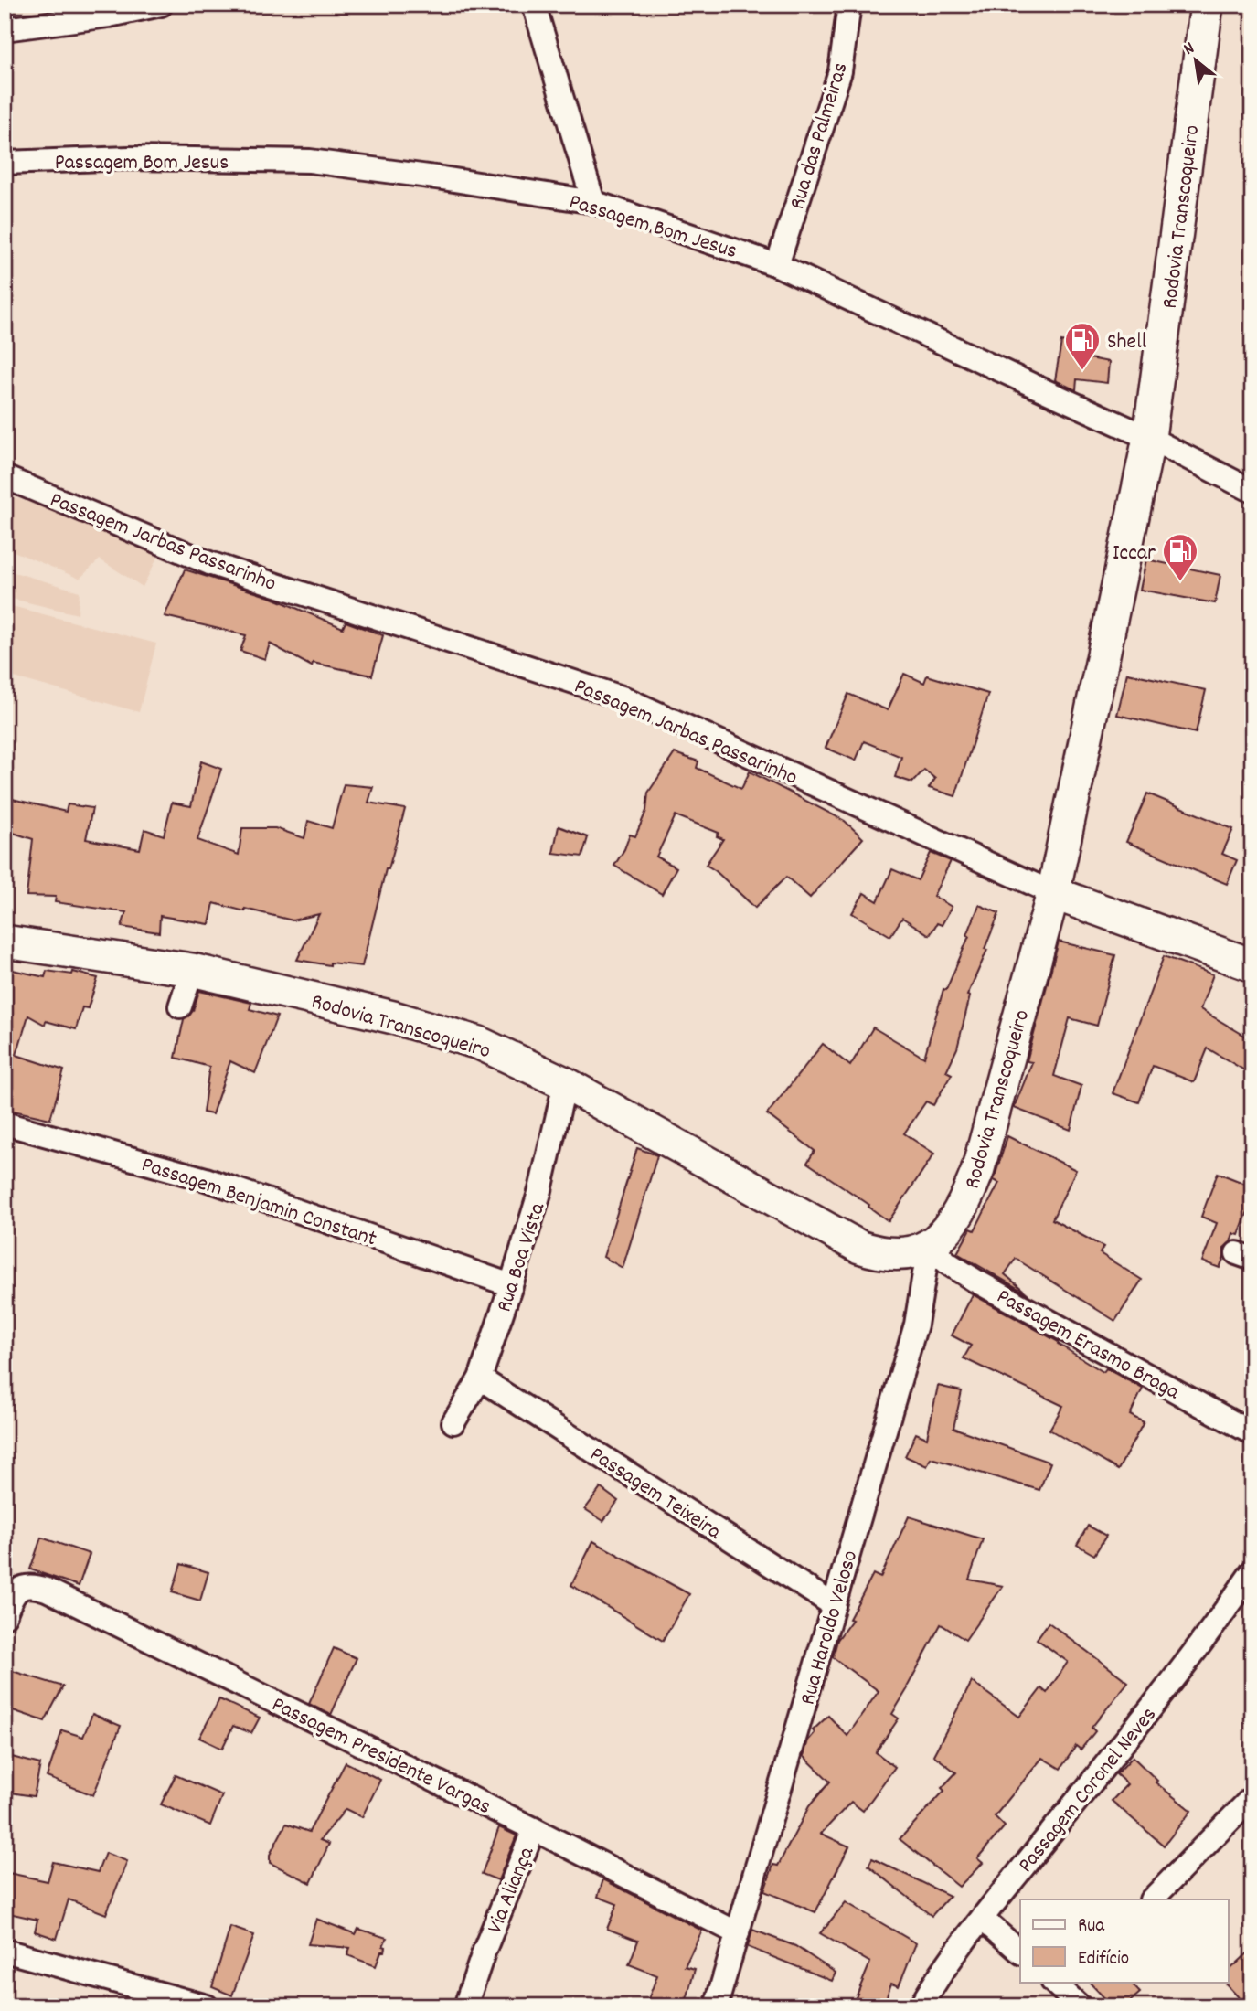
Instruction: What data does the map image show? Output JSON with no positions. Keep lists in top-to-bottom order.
{
  "streets": {
    "main road": ["Rodovia Transcoqueiro", "Passagem Jarbas Passarinho"],
    "street": [
      "Rua das Palmeiras",
      "Passagem Bom Jesus",
      "Passagem Benjamin Constant",
      "Rua Boa Vista",
      "Passagem Erasmo Braga",
      "Passagem Teixeira",
      "Rua Haroldo Veloso",
      "Passagem Presidente Vargas",
      "Passagem Coronel Neves",
      "Via Aliança"
    ]
  },
  "crossings": [
    ["Rua das Palmeiras", "Passagem Bom Jesus"],
    ["Passagem Bom Jesus", "Rodovia Transcoqueiro"],
    ["Rodovia Transcoqueiro", "Passagem Jarbas Passarinho"],
    ["Rodovia Transcoqueiro", "Rua Boa Vista"],
    ["Rodovia Transcoqueiro", "Passagem Erasmo Braga"],
    ["Rodovia Transcoqueiro", "Rua Haroldo Veloso"],
    ["Passagem Benjamin Constant", "Rua Boa Vista"],
    ["Rua Boa Vista", "Passagem Teixeira"],
    ["Passagem Erasmo Braga", "Rua Haroldo Veloso"],
    ["Passagem Teixeira", "Rua Haroldo Veloso"],
    ["Rua Haroldo Veloso", "Passagem Presidente Vargas"],
    ["Passagem Presidente Vargas", "Via Aliança"]
  ],
  "places": {
    "fuel station": ["Shell", "Iccar"]
  },
  "legend": ["Rua", "Edifício"],
  "north": "top left"
}
